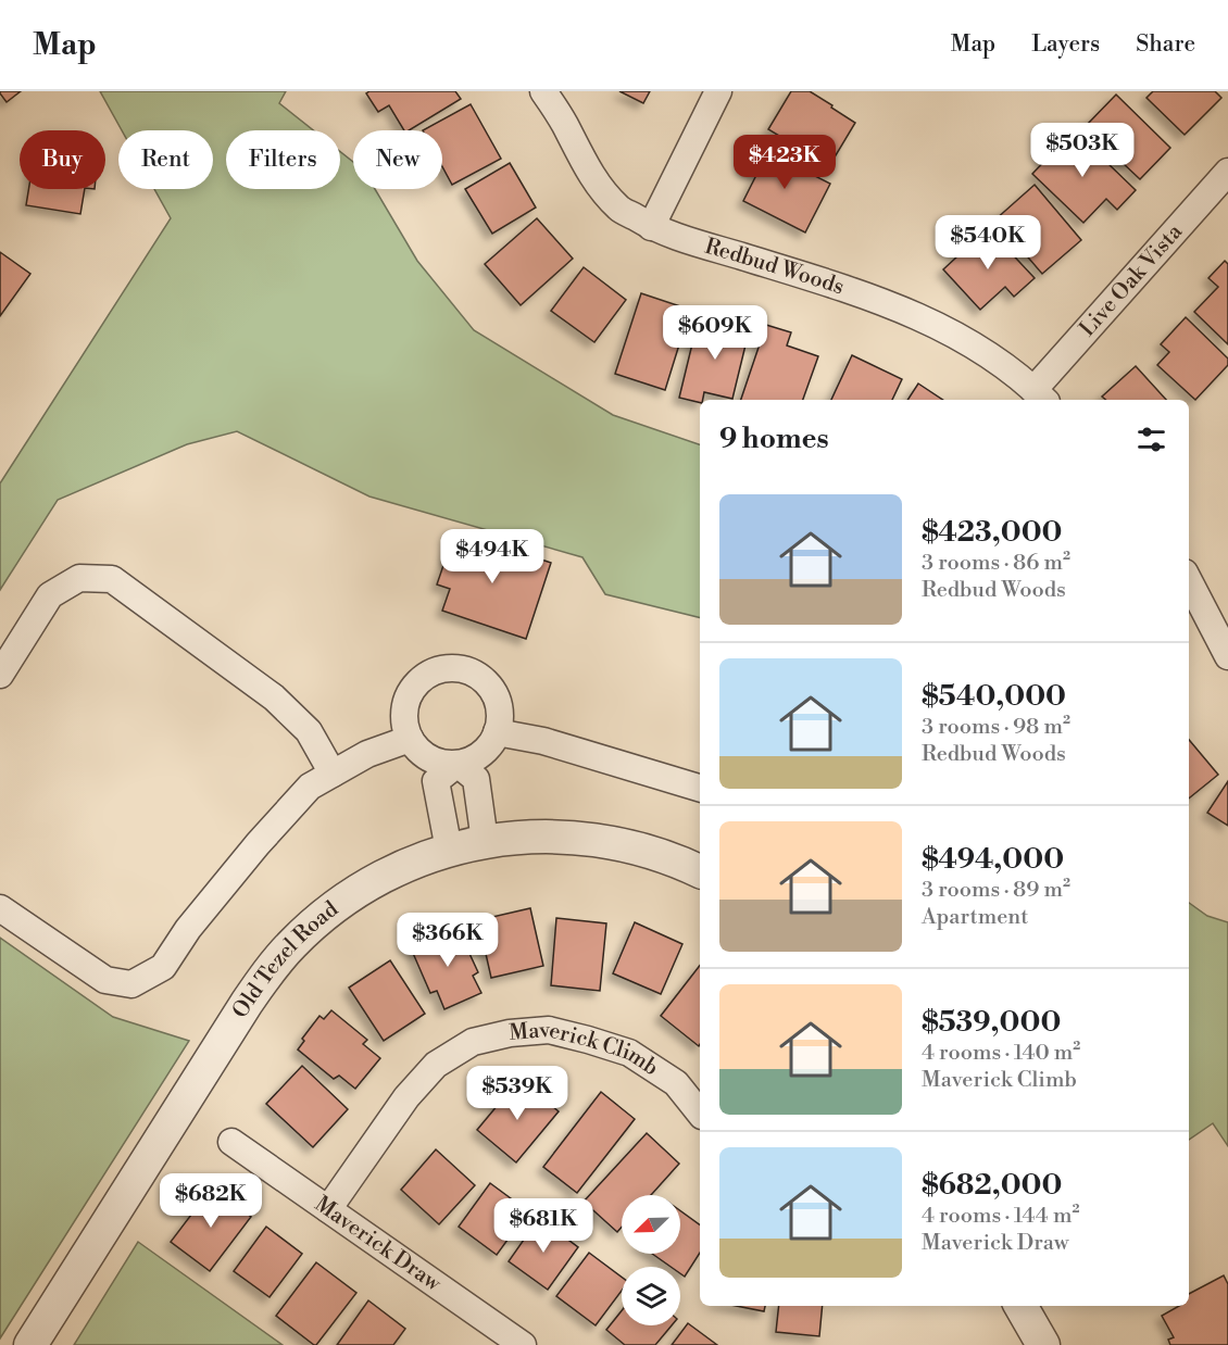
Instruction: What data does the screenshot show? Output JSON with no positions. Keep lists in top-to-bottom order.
{
  "streets": {
    "street": [
      "Redbud Woods",
      "Live Oak Vista",
      "Old Tezel Road",
      "Maverick Climb",
      "Maverick Draw"
    ]
  },
  "crossings": [
    ["Redbud Woods", "Live Oak Vista"],
    ["Maverick Climb", "Maverick Draw"]
  ],
  "north": "bottom left",
  "page": {
    "header": "Map",
    "nav": ["Map", "Layers", "Share"],
    "price": [
      "$503K",
      "$423K",
      "$540K",
      "$609K",
      "$494K",
      "$366K",
      "$539K",
      "$682K",
      "$681K"
    ],
    "chip": [
      "Buy",
      "Rent",
      "Filters",
      "New"
    ],
    "heading": "9 homes",
    "list": [
      {
        "name": "$423,000",
        "note": "3 rooms · 86 m² · Redbud Woods"
      },
      {
        "name": "$540,000",
        "note": "3 rooms · 98 m² · Redbud Woods"
      },
      {
        "name": "$494,000",
        "note": "3 rooms · 89 m² · Apartment"
      },
      {
        "name": "$539,000",
        "note": "4 rooms · 140 m² · Maverick Climb"
      },
      {
        "name": "$682,000",
        "note": "4 rooms · 144 m² · Maverick Draw"
      }
    ]
  }
}
